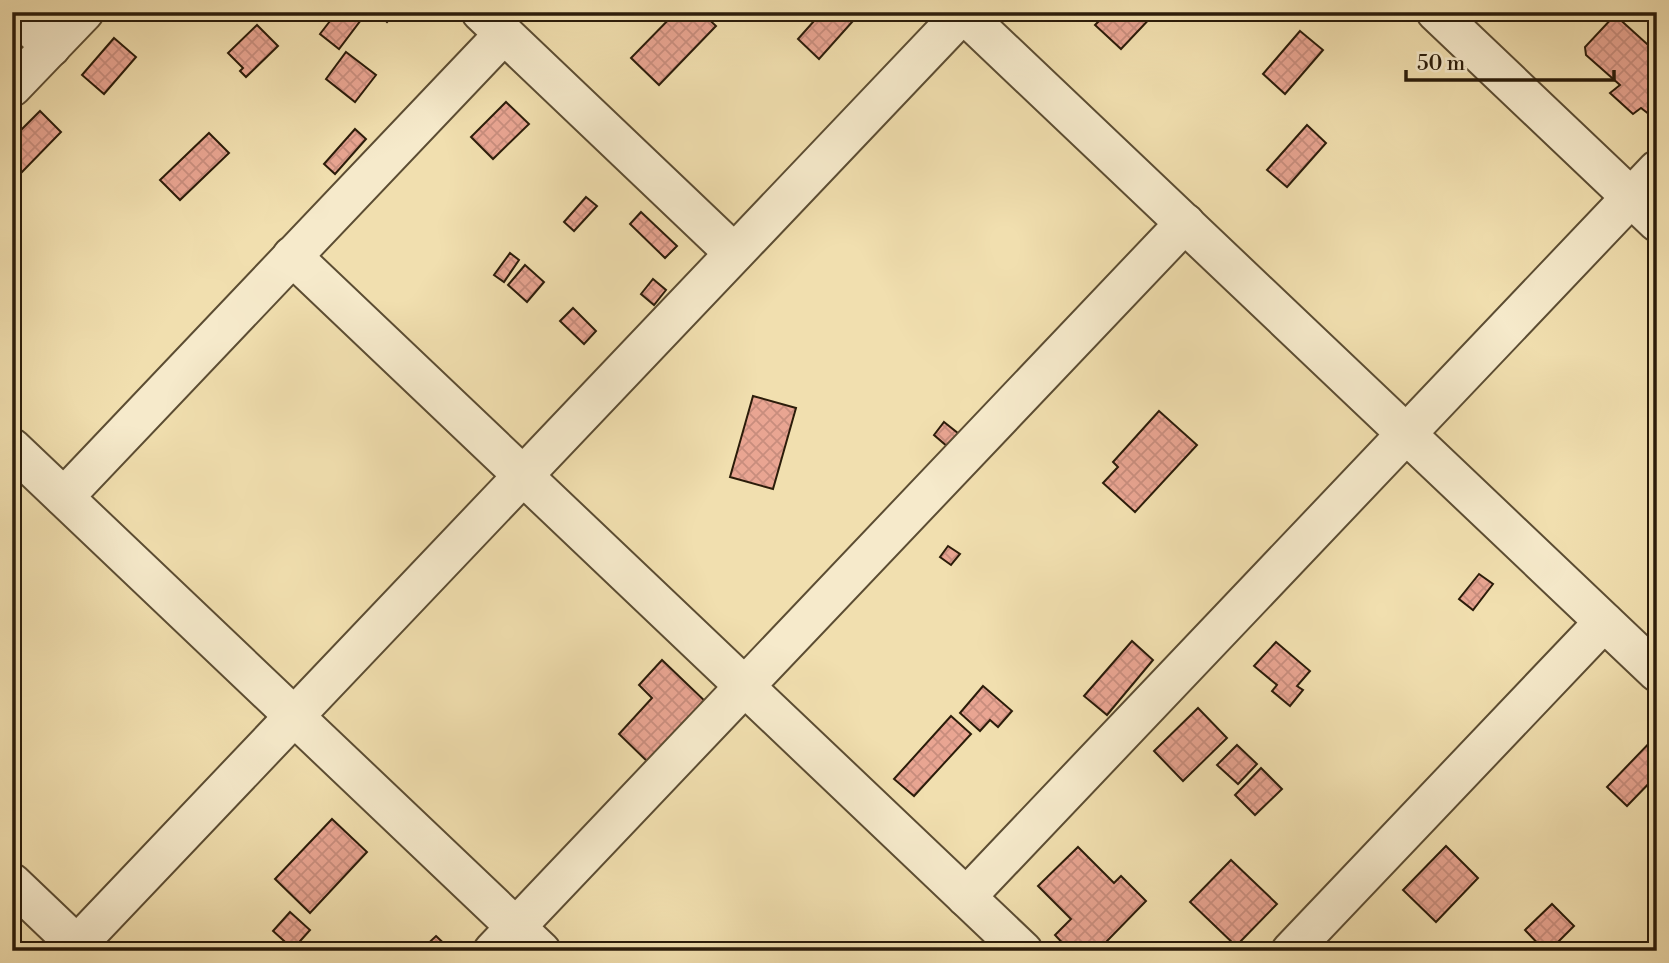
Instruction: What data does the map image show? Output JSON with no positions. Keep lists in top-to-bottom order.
{
  "scale_bar": "50 m"
}
